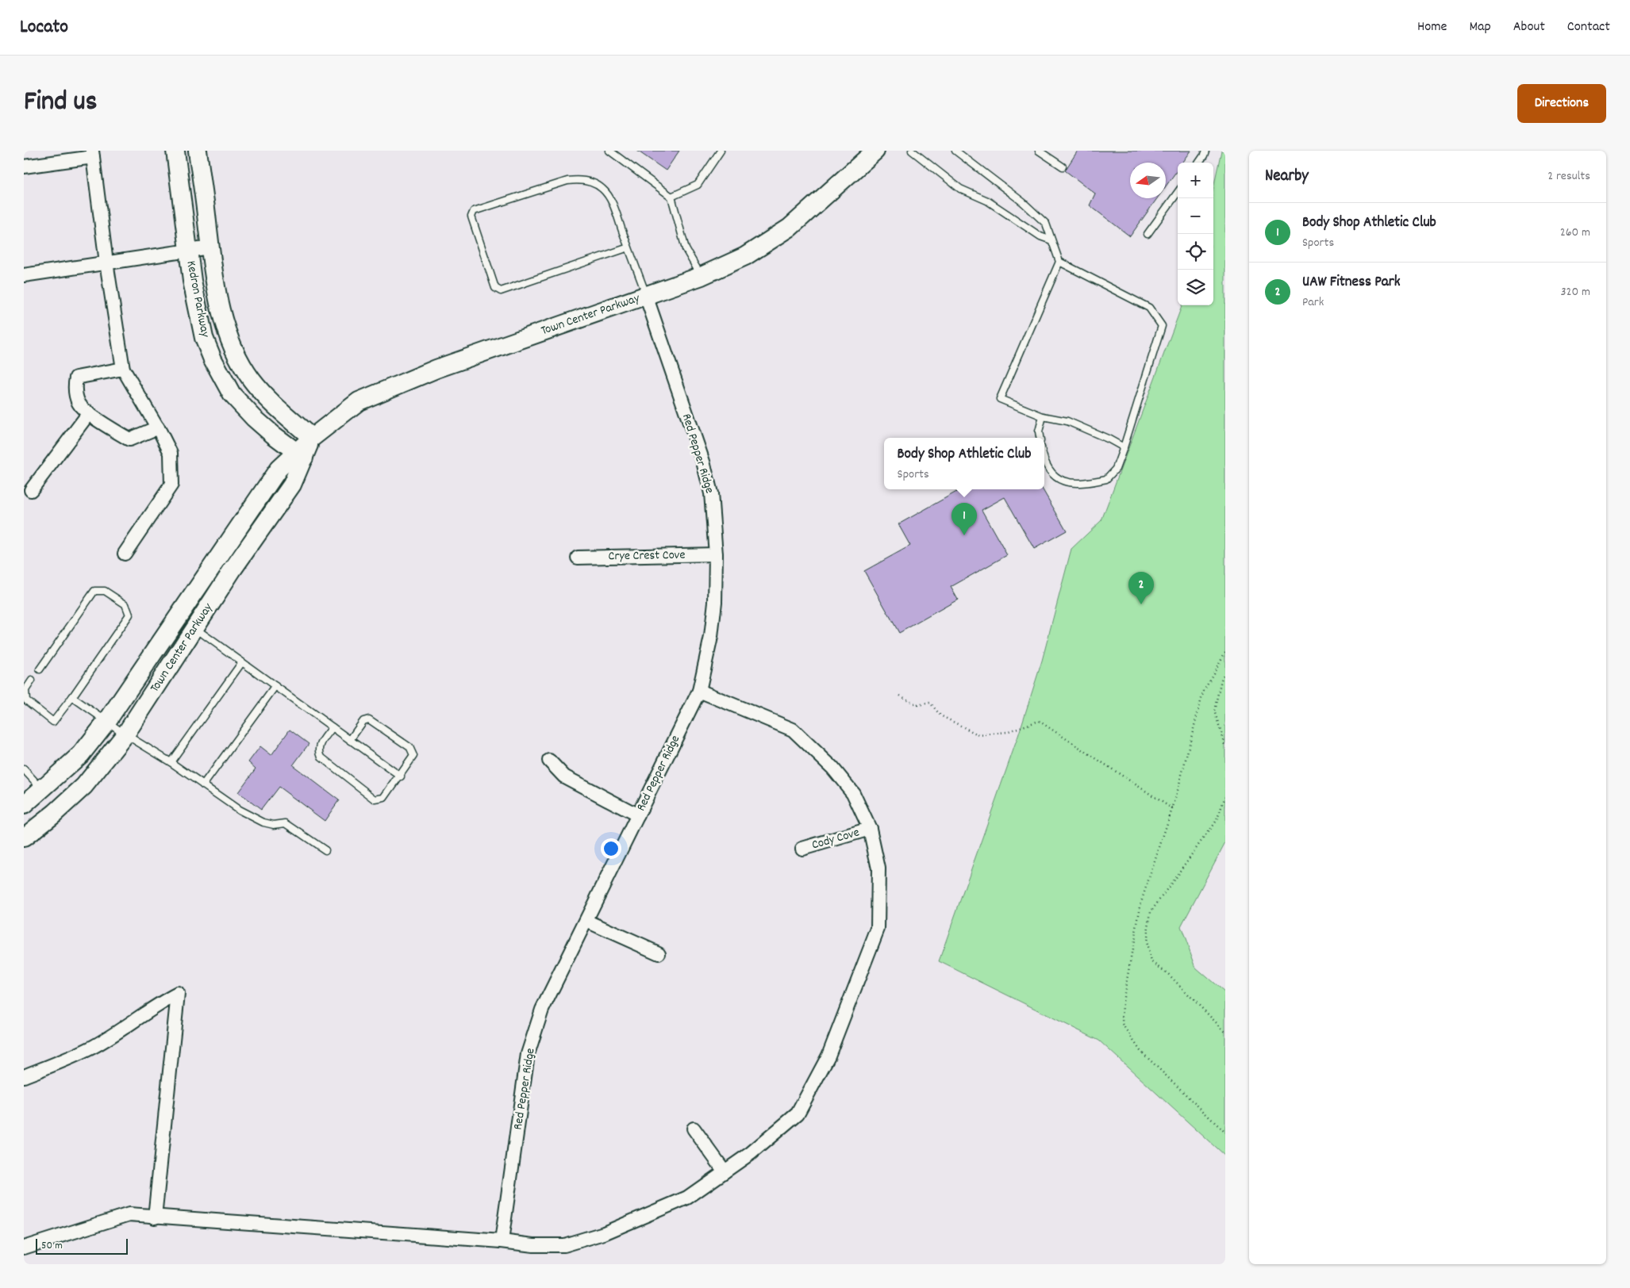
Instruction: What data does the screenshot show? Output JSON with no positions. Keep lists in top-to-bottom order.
{
  "streets": {
    "street": [
      "Kedron Parkway",
      "Town Center Parkway",
      "Red Pepper Ridge",
      "Crye Crest Cove",
      "Cody Cove"
    ]
  },
  "crossings": [
    ["Kedron Parkway", "Town Center Parkway"],
    ["Town Center Parkway", "Red Pepper Ridge"],
    ["Red Pepper Ridge", "Crye Crest Cove"]
  ],
  "scale_bar": "50 m",
  "north": "left",
  "page": {
    "header": "Locato",
    "nav": [
      "Home",
      "Map",
      "About",
      "Contact"
    ],
    "title": "Find us",
    "buttons": "Directions",
    "heading": ["Nearby", "2 results"],
    "map_buttons": ["+", "−"],
    "list": [
      {
        "mark": "1",
        "name": "Body Shop Athletic Club",
        "note": "Sports",
        "value": "260 m"
      },
      {
        "mark": "2",
        "name": "UAW Fitness Park",
        "note": "Park",
        "value": "320 m"
      }
    ],
    "popup": ["Body Shop Athletic Club", "Sports"],
    "pins": ["1", "2"],
    "scale": "50 m"
  }
}
